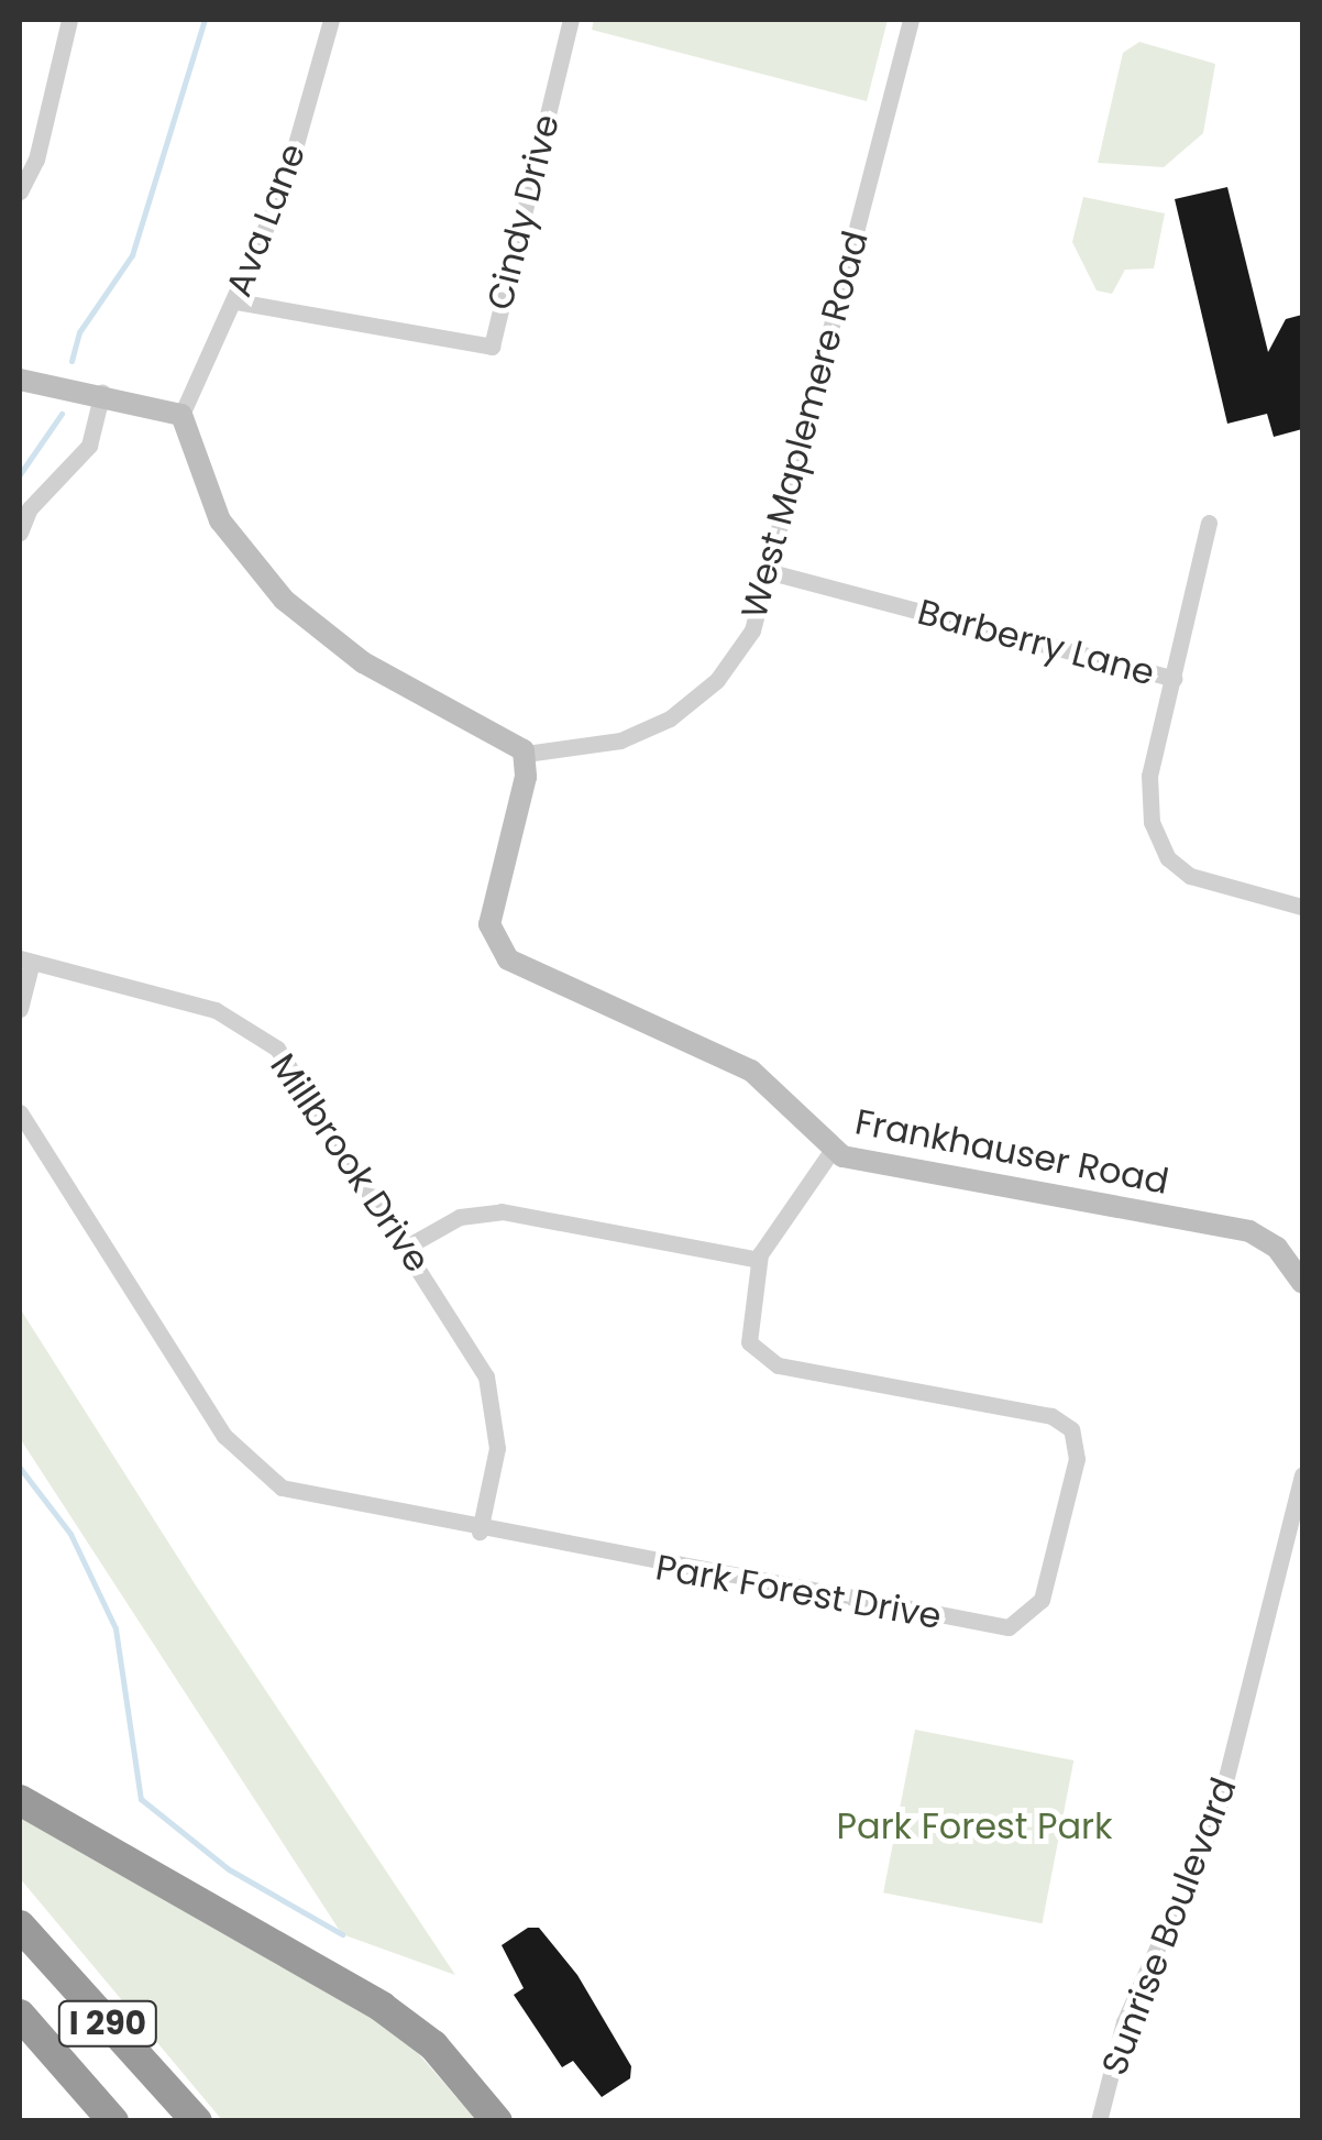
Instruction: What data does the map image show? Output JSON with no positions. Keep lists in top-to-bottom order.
{
  "streets": {
    "highway": ["I 290"],
    "street": [
      "Cindy Drive",
      "Ava Lane",
      "West Maplemere Road",
      "Barberry Lane",
      "Frankhauser Road",
      "Millbrook Drive",
      "Park Forest Drive",
      "Sunrise Boulevard"
    ]
  },
  "crossings": [
    ["Cindy Drive", "Ava Lane"],
    ["West Maplemere Road", "Barberry Lane"],
    ["West Maplemere Road", "Frankhauser Road"],
    ["Frankhauser Road", "Park Forest Drive"],
    ["Millbrook Drive", "Park Forest Drive"]
  ],
  "parks": ["Park Forest Park"]
}
